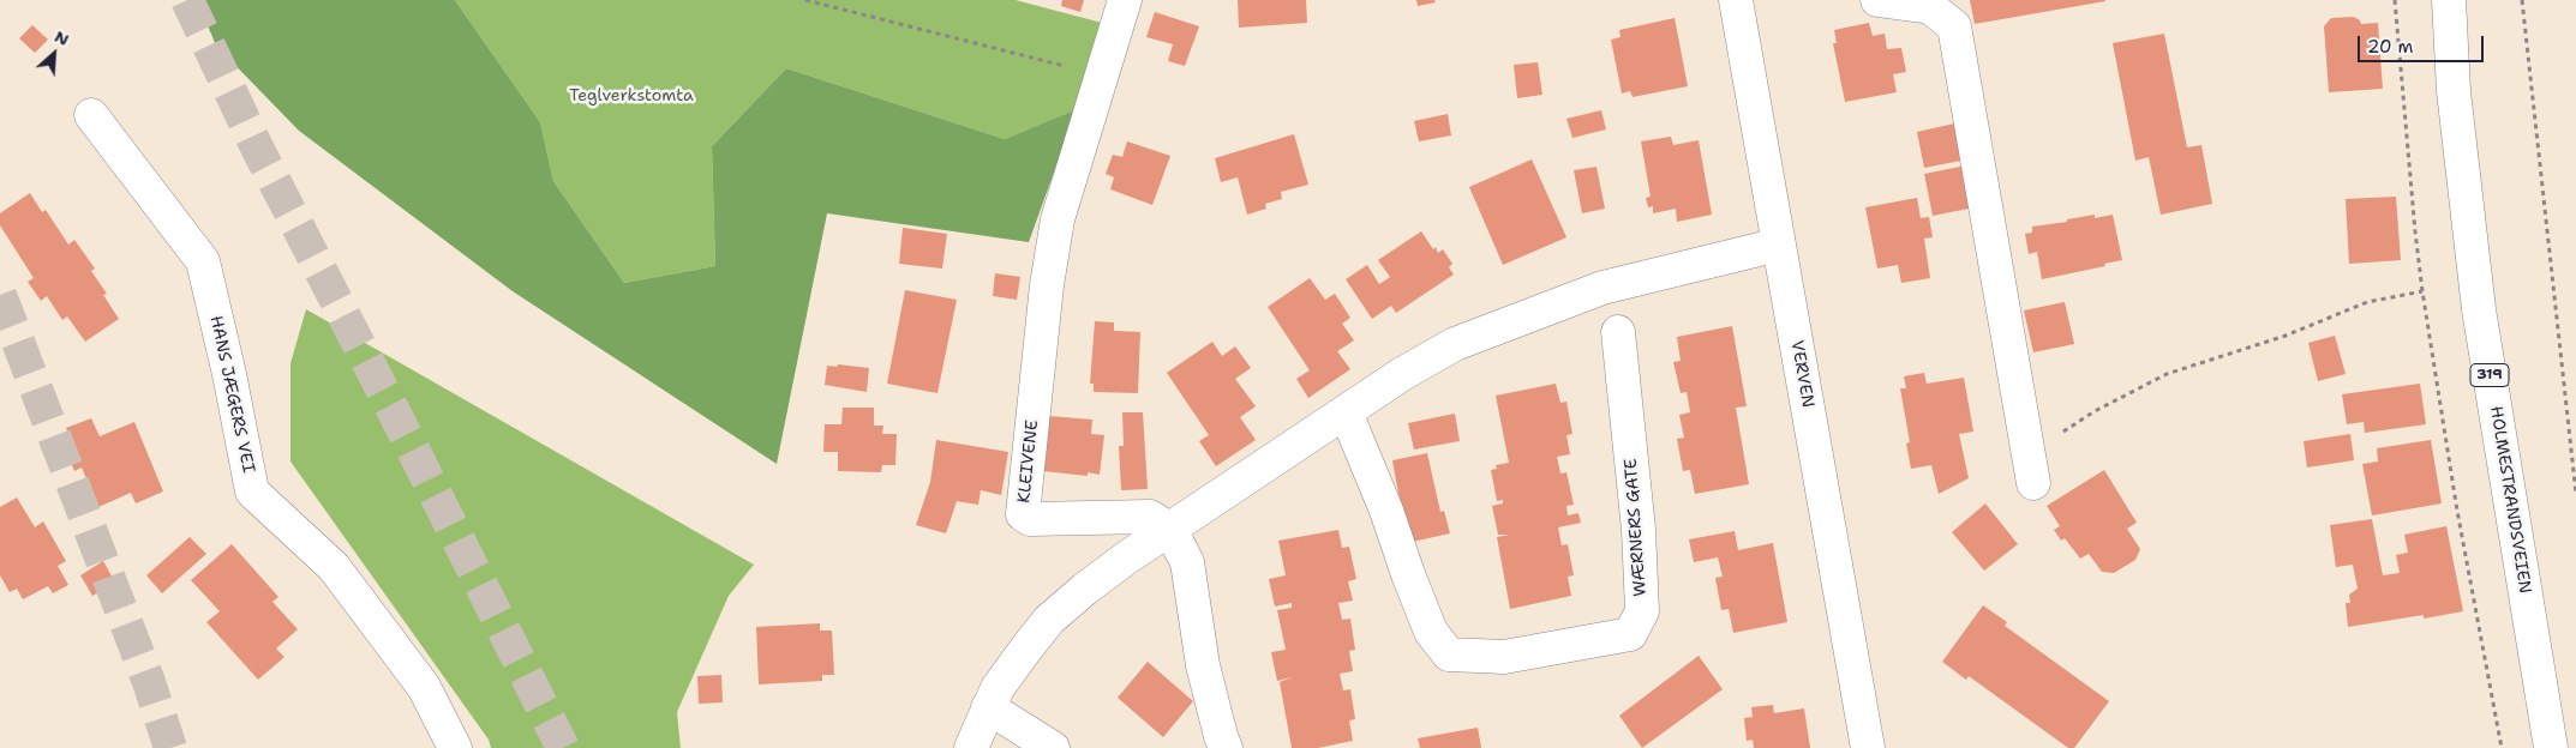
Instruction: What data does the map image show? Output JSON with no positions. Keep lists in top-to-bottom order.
{
  "streets": {
    "street": [
      "VERVEN",
      "319",
      "HANS JÆGERS VEI",
      "KLEIVENE",
      "HOLMESTRANDSVEIEN",
      "WÆRNERS GATE"
    ]
  },
  "parks": ["Teglverkstomta"],
  "scale_bar": "20 m",
  "north": "top right"
}
